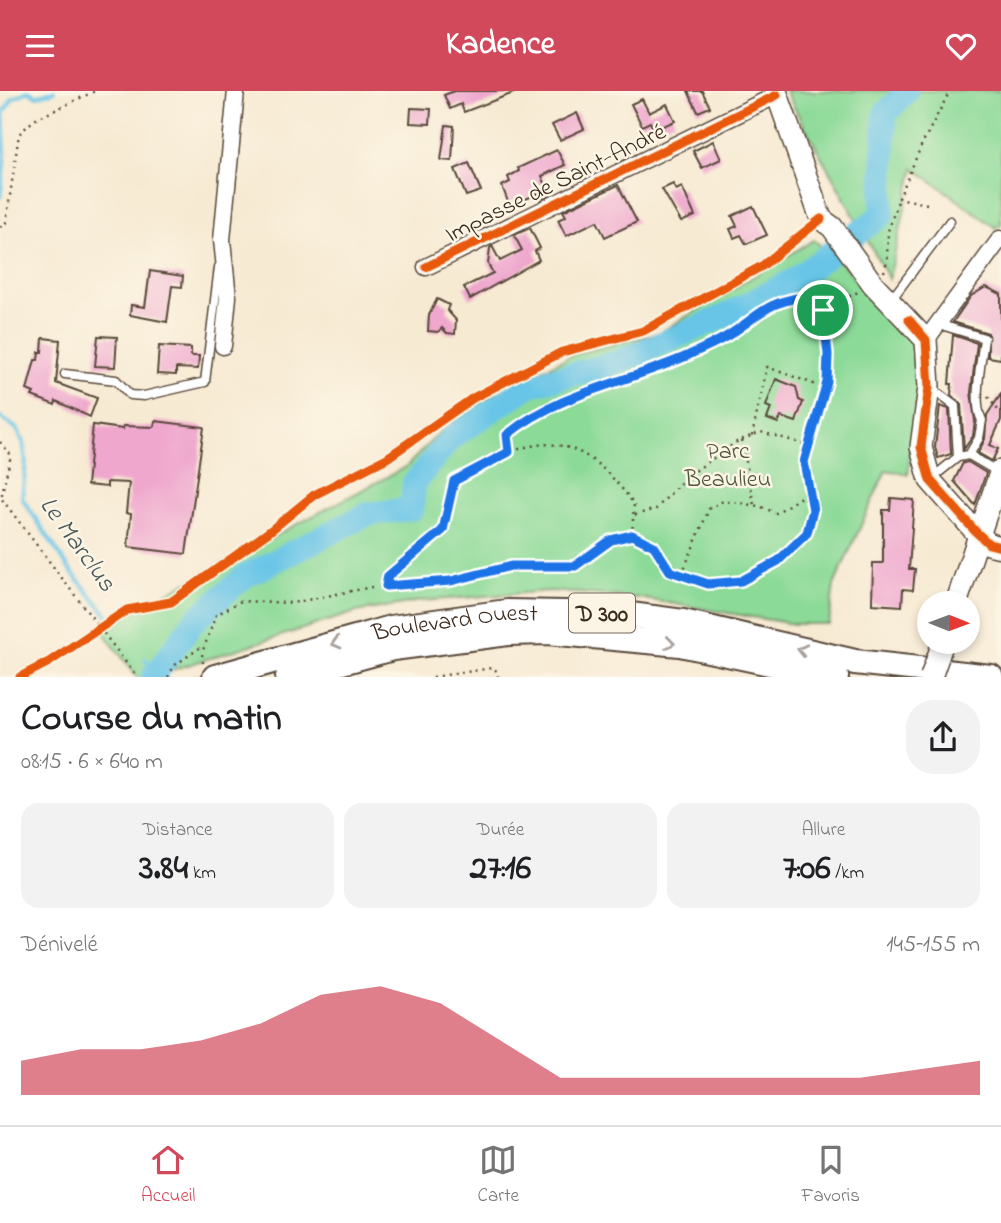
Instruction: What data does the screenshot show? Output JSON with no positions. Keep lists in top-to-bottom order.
{
  "streets": {
    "main road": ["D 300", "Boulevard Ouest"],
    "street": ["Impasse de Saint-André"]
  },
  "water": ["Le Marclus"],
  "parks": ["Parc Beaulieu"],
  "north": "right",
  "page": {
    "header": "Kadence",
    "heading": ["Course du matin", "08:15 · 6 × 640 m"],
    "stats": [
      ["Distance", "3.84 km"],
      ["Durée", "27:16"],
      ["Allure", "7:06 /km"]
    ],
    "chart": ["Dénivelé", "145–155 m"],
    "tabs": ["Accueil", "Carte", "Favoris"]
  }
}
